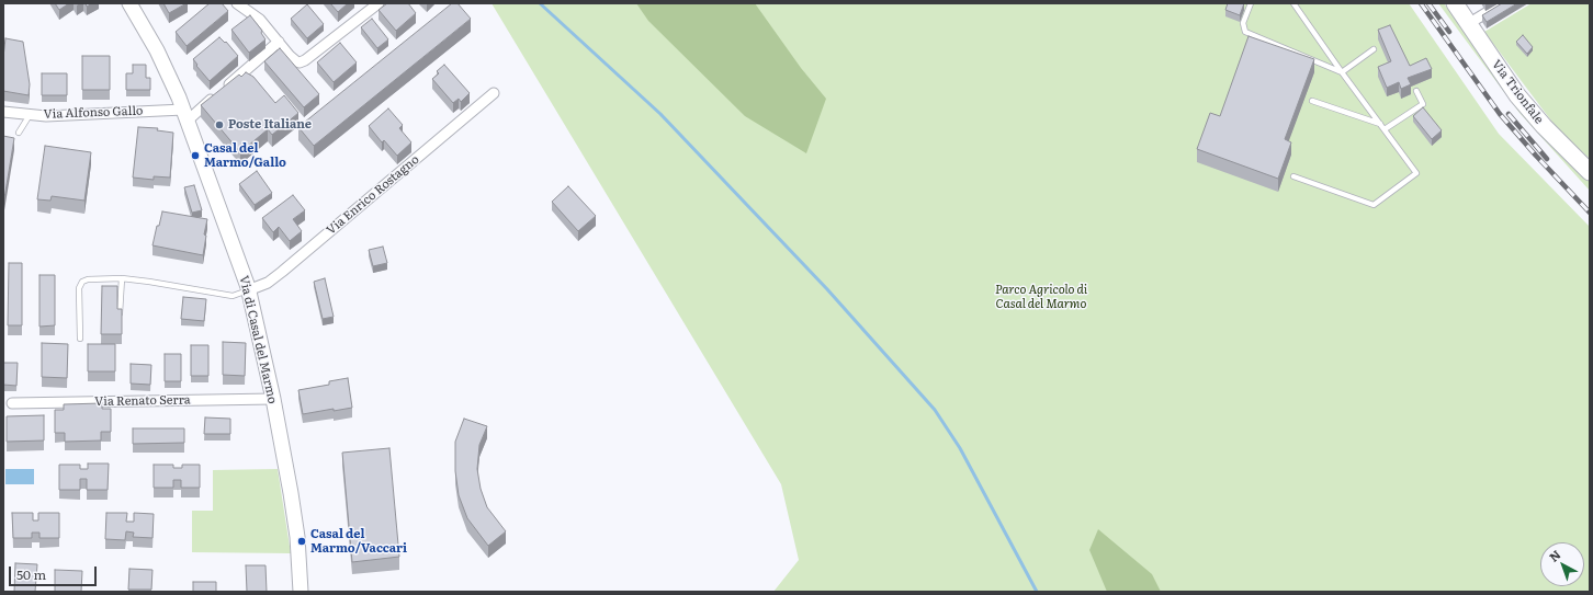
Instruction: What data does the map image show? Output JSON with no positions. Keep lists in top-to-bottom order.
{
  "streets": {
    "main road": ["Via Trionfale", "Via di Casal del Marmo"],
    "street": ["Via Alfonso Gallo", "Via Enrico Rostagno", "Via Renato Serra"]
  },
  "crossings": [
    ["Via Alfonso Gallo", "Via di Casal del Marmo"],
    ["Via Enrico Rostagno", "Via di Casal del Marmo"],
    ["Via di Casal del Marmo", "Via Renato Serra"]
  ],
  "parks": ["Parco Agricolo di Casal del Marmo"],
  "places": ["Poste Italiane", "Casal del Marmo/Gallo", "Casal del Marmo/Vaccari"],
  "scale_bar": "50 m",
  "north": "top left"
}
